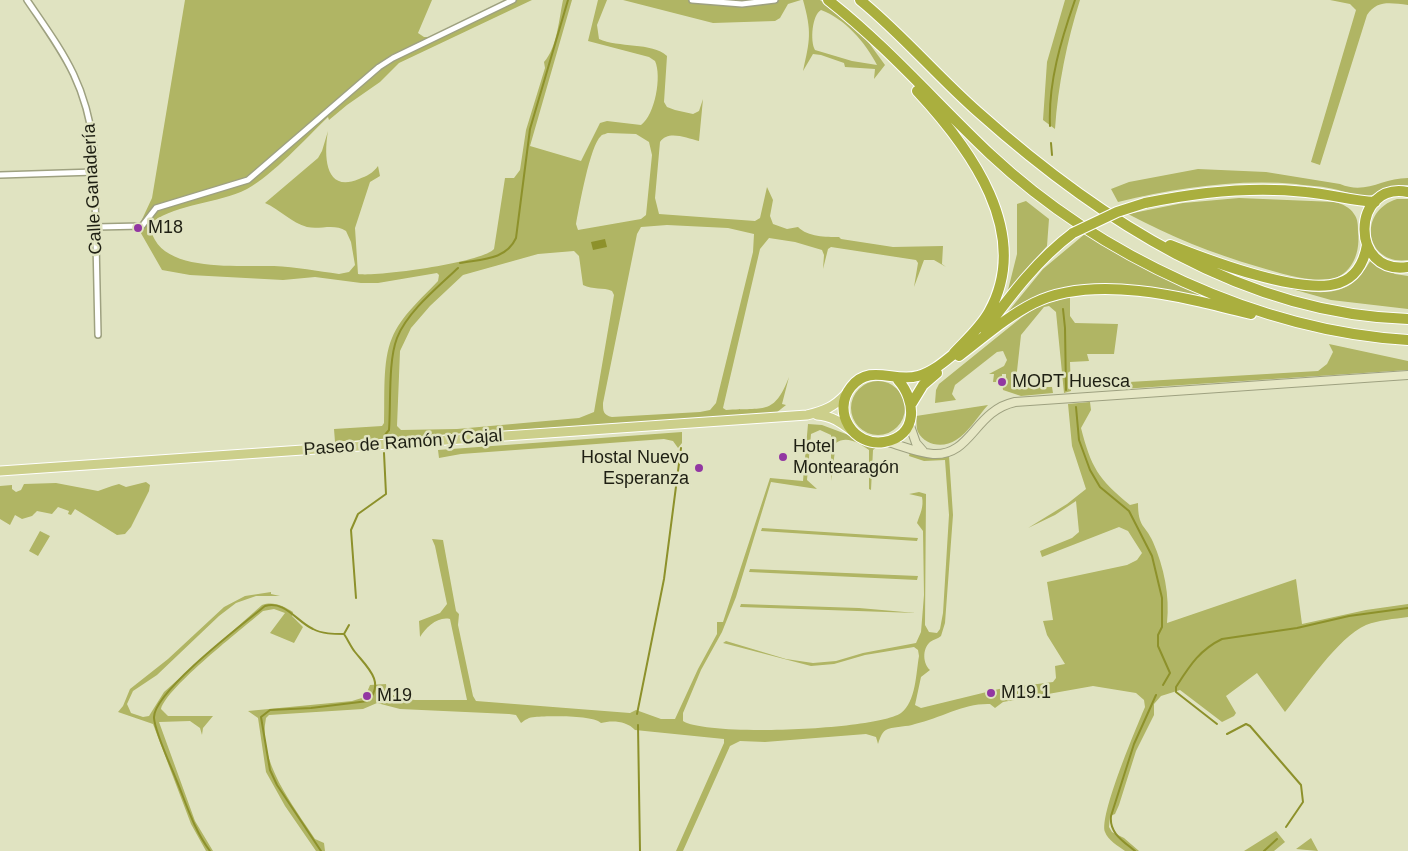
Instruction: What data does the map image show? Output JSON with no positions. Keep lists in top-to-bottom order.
{
  "streets": {
    "main road": ["Paseo de Ramón y Cajal"],
    "street": ["Calle Ganadería"]
  },
  "places": [
    "M18",
    "MOPT Huesca",
    "Hotel Montearagón",
    "Hostal Nuevo Esperanza",
    "M19.1",
    "M19"
  ]
}
